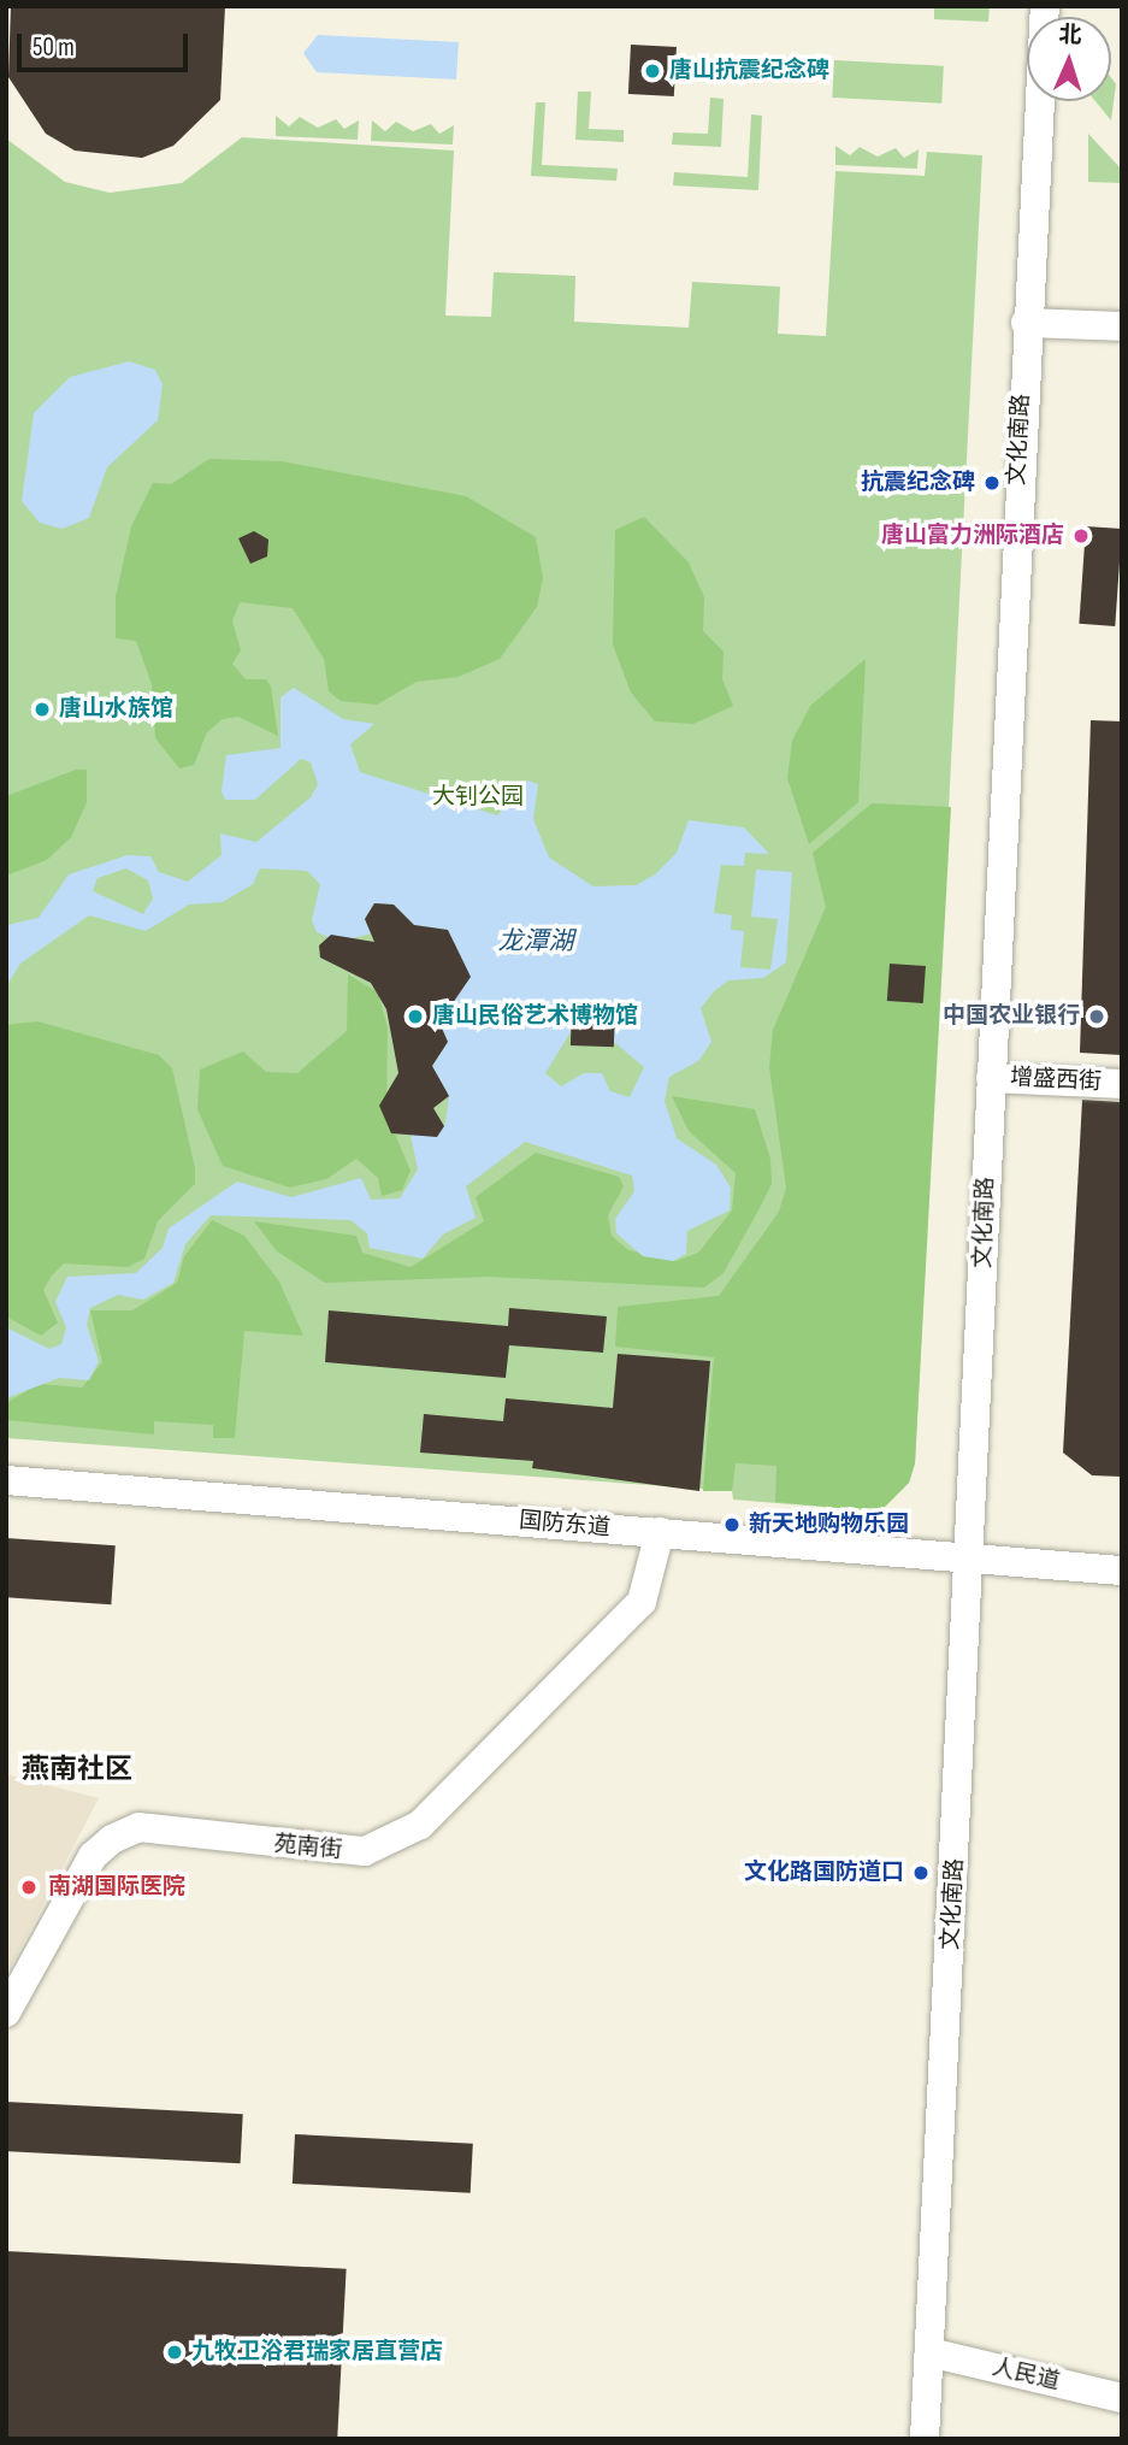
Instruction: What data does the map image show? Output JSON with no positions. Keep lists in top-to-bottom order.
{
  "streets": {
    "street": [
      "文化南路",
      "增盛西街",
      "国防东道",
      "苑南街",
      "人民道"
    ]
  },
  "crossings": [
    ["文化南路", "增盛西街"],
    ["文化南路", "国防东道"],
    ["文化南路", "人民道"],
    ["国防东道", "苑南街"]
  ],
  "districts": ["燕南社区"],
  "water": ["龙潭湖"],
  "parks": ["大钊公园"],
  "places": [
    "唐山抗震纪念碑",
    "抗震纪念碑",
    "唐山富力洲际酒店",
    "唐山水族馆",
    "唐山民俗艺术博物馆",
    "中国农业银行",
    "新天地购物乐园",
    "文化路国防道口",
    "南湖国际医院",
    "九牧卫浴君瑞家居直营店"
  ],
  "scale_bar": "50 m",
  "north": "top"
}
